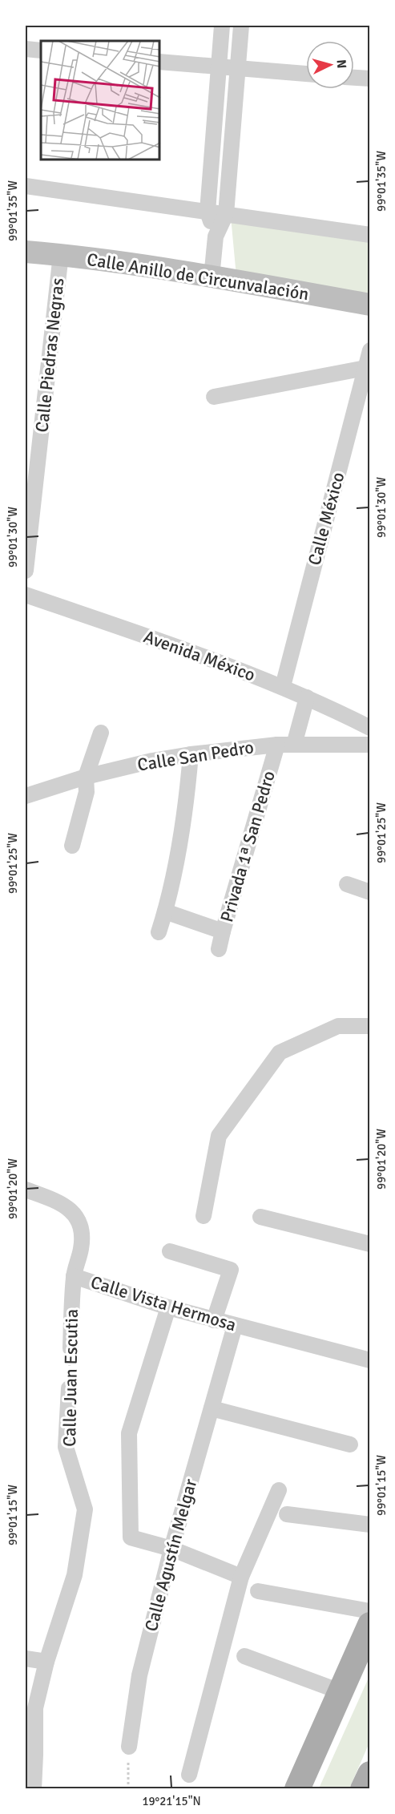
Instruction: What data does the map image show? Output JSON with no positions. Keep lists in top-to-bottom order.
{
  "streets": {
    "street": [
      "Calle Anillo de Circunvalación",
      "Calle Piedras Negras",
      "Calle México",
      "Avenida México",
      "Calle San Pedro",
      "Privada 1ª San Pedro",
      "Calle Vista Hermosa",
      "Calle Juan Escutia",
      "Calle Agustín Melgar"
    ]
  },
  "crossings": [
    ["Calle Anillo de Circunvalación", "Calle Piedras Negras"],
    ["Calle México", "Avenida México"],
    ["Calle San Pedro", "Privada 1ª San Pedro"],
    ["Calle Vista Hermosa", "Calle Juan Escutia"],
    ["Calle Vista Hermosa", "Calle Agustín Melgar"]
  ],
  "north": "right",
  "coordinates": [
    "99°01'35\"W",
    "99°01'30\"W",
    "99°01'25\"W",
    "99°01'20\"W",
    "99°01'15\"W",
    "19°21'15\"N"
  ]
}
